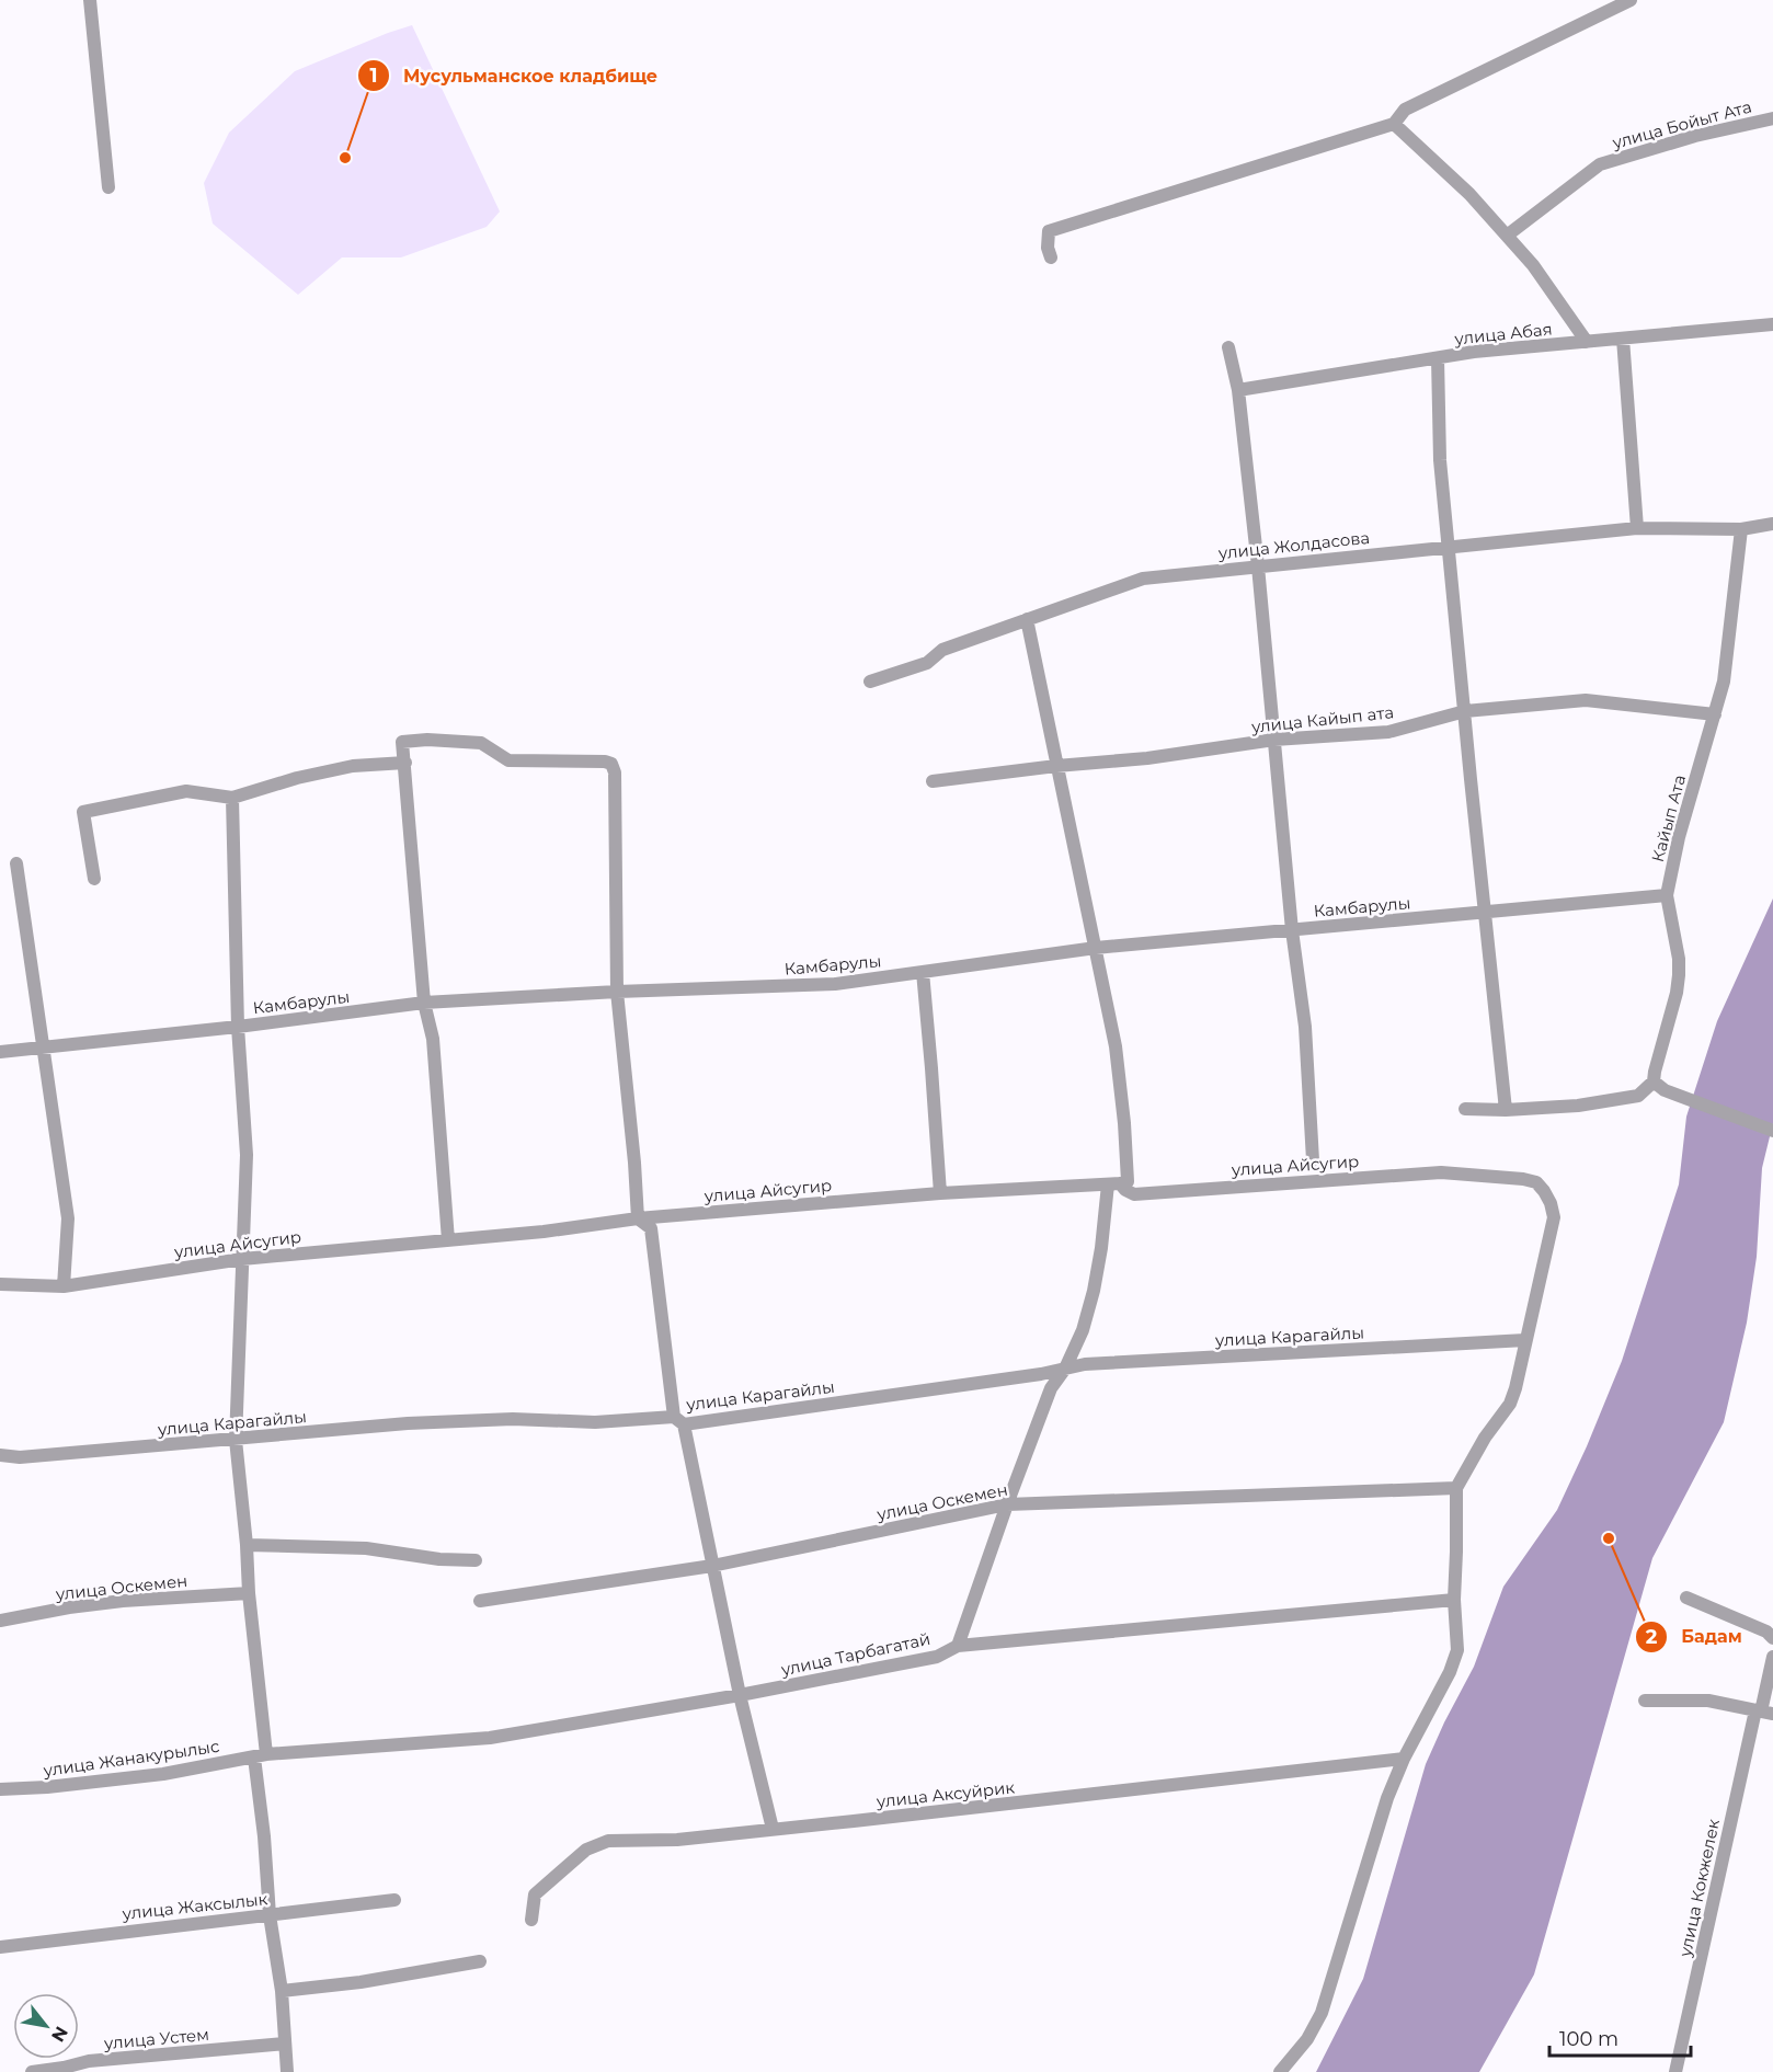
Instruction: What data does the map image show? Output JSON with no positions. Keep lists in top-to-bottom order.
{
  "streets": {
    "street": [
      "улица Бойыт Ата",
      "улица Абая",
      "улица Жолдасова",
      "улица Кайып ата",
      "Кайып Ата",
      "Камбарулы",
      "улица Айсугир",
      "улица Карагайлы",
      "улица Оскемен",
      "улица Тарбагатай",
      "улица Жанакурылыс",
      "улица Аксуйрик",
      "улица Кокжелек",
      "улица Жаксылык",
      "улица Устем"
    ]
  },
  "crossings": [
    ["улица Жолдасова", "Кайып Ата"],
    ["улица Кайып ата", "Кайып Ата"],
    ["Кайып Ата", "Камбарулы"],
    ["улица Айсугир", "улица Карагайлы"],
    ["улица Тарбагатай", "улица Жанакурылыс"]
  ],
  "places": ["Мусульманское кладбище", "Бадам"],
  "scale_bar": "100 m",
  "north": "bottom right"
}
